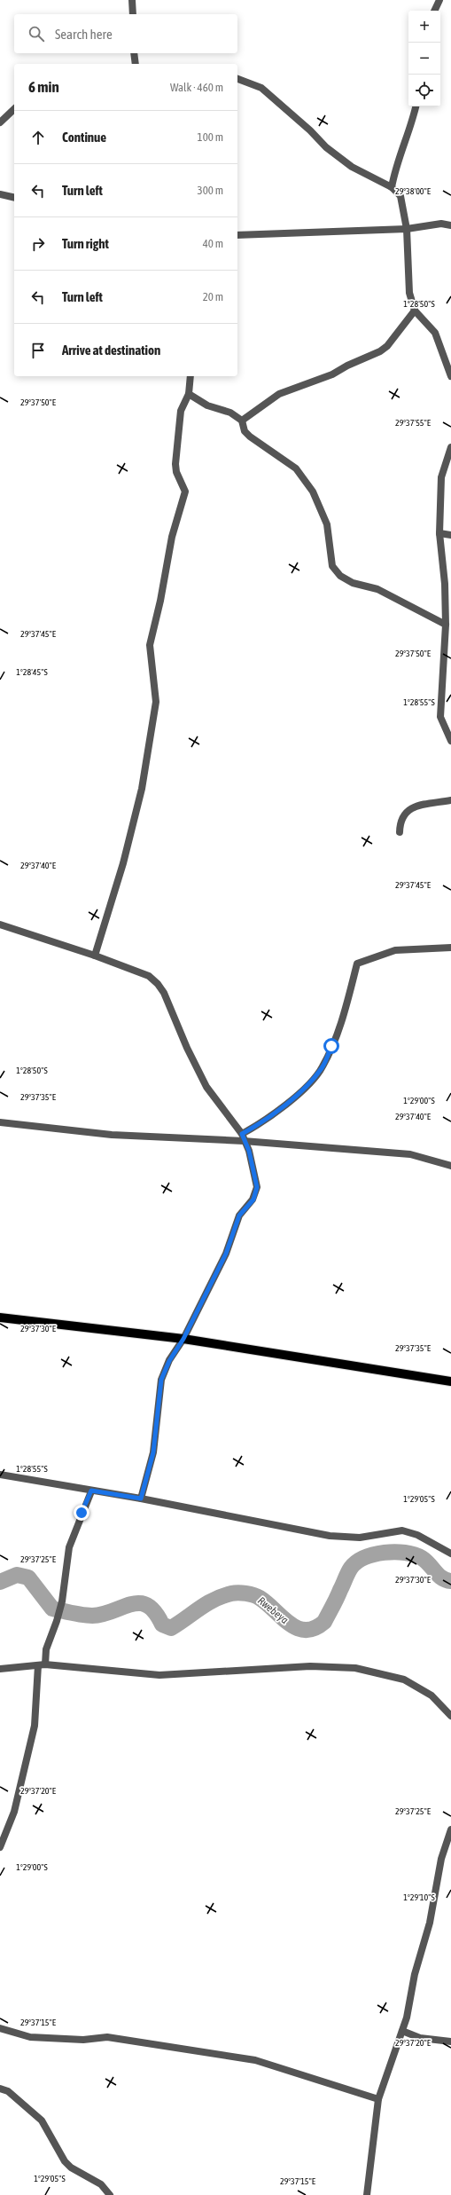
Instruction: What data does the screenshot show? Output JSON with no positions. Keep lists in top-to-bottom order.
{
  "water": ["Rwebeya"],
  "page": {
    "map_buttons": ["+", "−"],
    "search": "Search here",
    "heading": ["6 min", "Walk · 460 m"],
    "list": [
      ["Continue", "100 m"],
      ["Turn left", "300 m"],
      ["Turn right", "40 m"],
      ["Turn left", "20 m"],
      "Arrive at destination"
    ]
  },
  "coordinates": [
    "29°38'00\"E",
    "1°28'50\"S",
    "29°37'50\"E",
    "29°37'55\"E",
    "29°37'45\"E",
    "1°28'45\"S",
    "1°28'55\"S",
    "29°37'40\"E",
    "29°37'35\"E",
    "1°29'00\"S",
    "29°37'30\"E",
    "1°29'05\"S",
    "29°37'25\"E",
    "29°37'20\"E",
    "1°29'10\"S",
    "29°37'15\"E"
  ]
}
